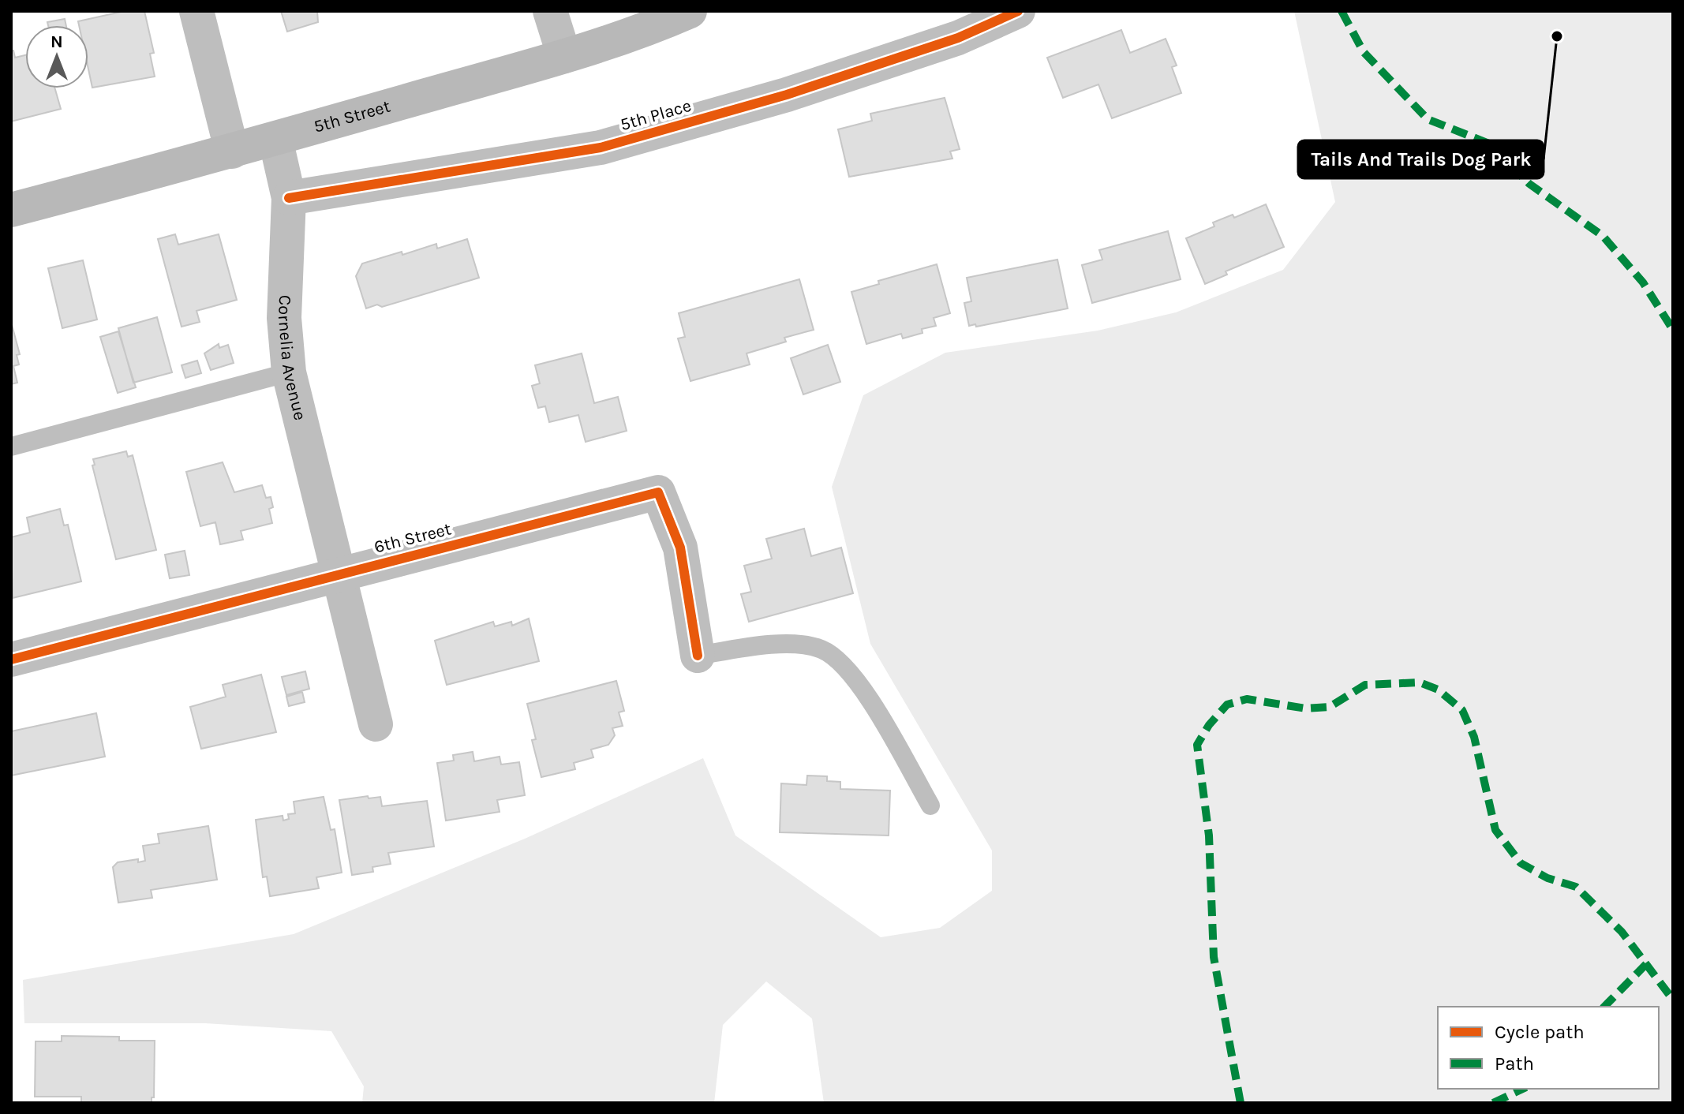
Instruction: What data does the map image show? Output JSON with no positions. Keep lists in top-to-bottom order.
{
  "streets": {
    "main road": ["5th Street"],
    "street": ["5th Place", "Cornelia Avenue", "6th Street"]
  },
  "crossings": [
    ["5th Place", "Cornelia Avenue"],
    ["5th Street", "Cornelia Avenue"],
    ["Cornelia Avenue", "6th Street"]
  ],
  "places": ["Tails And Trails Dog Park"],
  "legend": ["Cycle path", "Path"],
  "north": "top"
}
